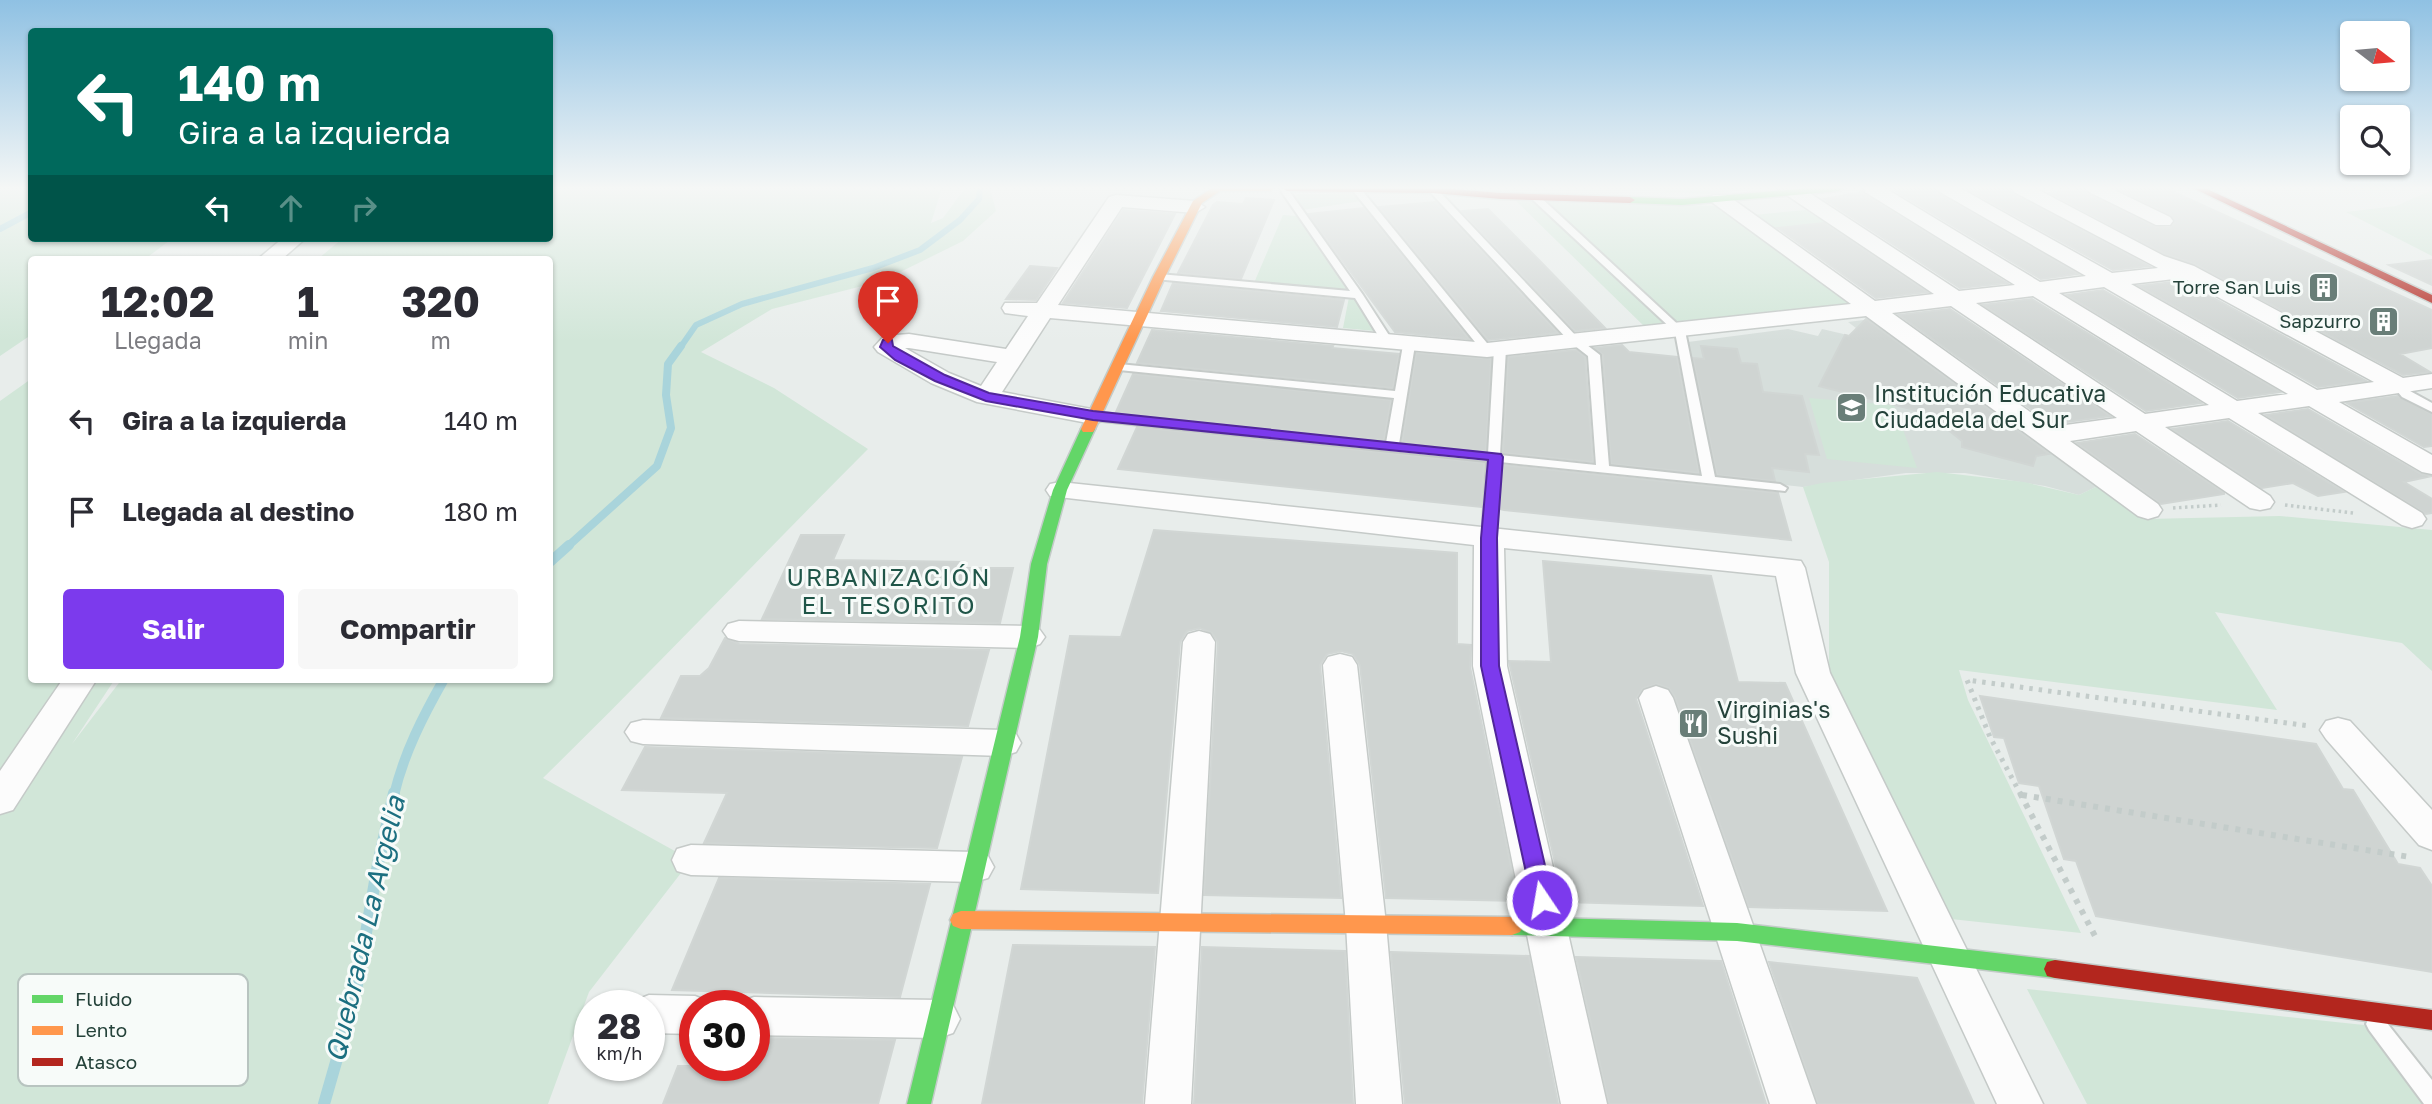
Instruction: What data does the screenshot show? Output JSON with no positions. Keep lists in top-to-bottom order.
{
  "districts": ["URBANIZACIÓN EL TESORITO"],
  "water": ["Quebrada La Argelia"],
  "places": {
    "building": ["Torre San Luis", "Sapzurro"],
    "school or university": ["Institución Educativa Ciudadela del Sur"],
    "restaurant": ["Virginias's Sushi"]
  },
  "legend": ["Fluido", "Lento", "Atasco"],
  "north": "right",
  "page": {
    "turn": ["140 m", "Gira a la izquierda"],
    "eta": [
      "12:02",
      "Llegada",
      "1",
      "min",
      "320",
      "m"
    ],
    "list": [
      {
        "name": "Gira a la izquierda",
        "value": "140 m"
      },
      {
        "name": "Llegada al destino",
        "value": "180 m"
      }
    ],
    "buttons": ["Salir", "Compartir"],
    "speed": "28 km/h",
    "limit": "30"
  }
}
